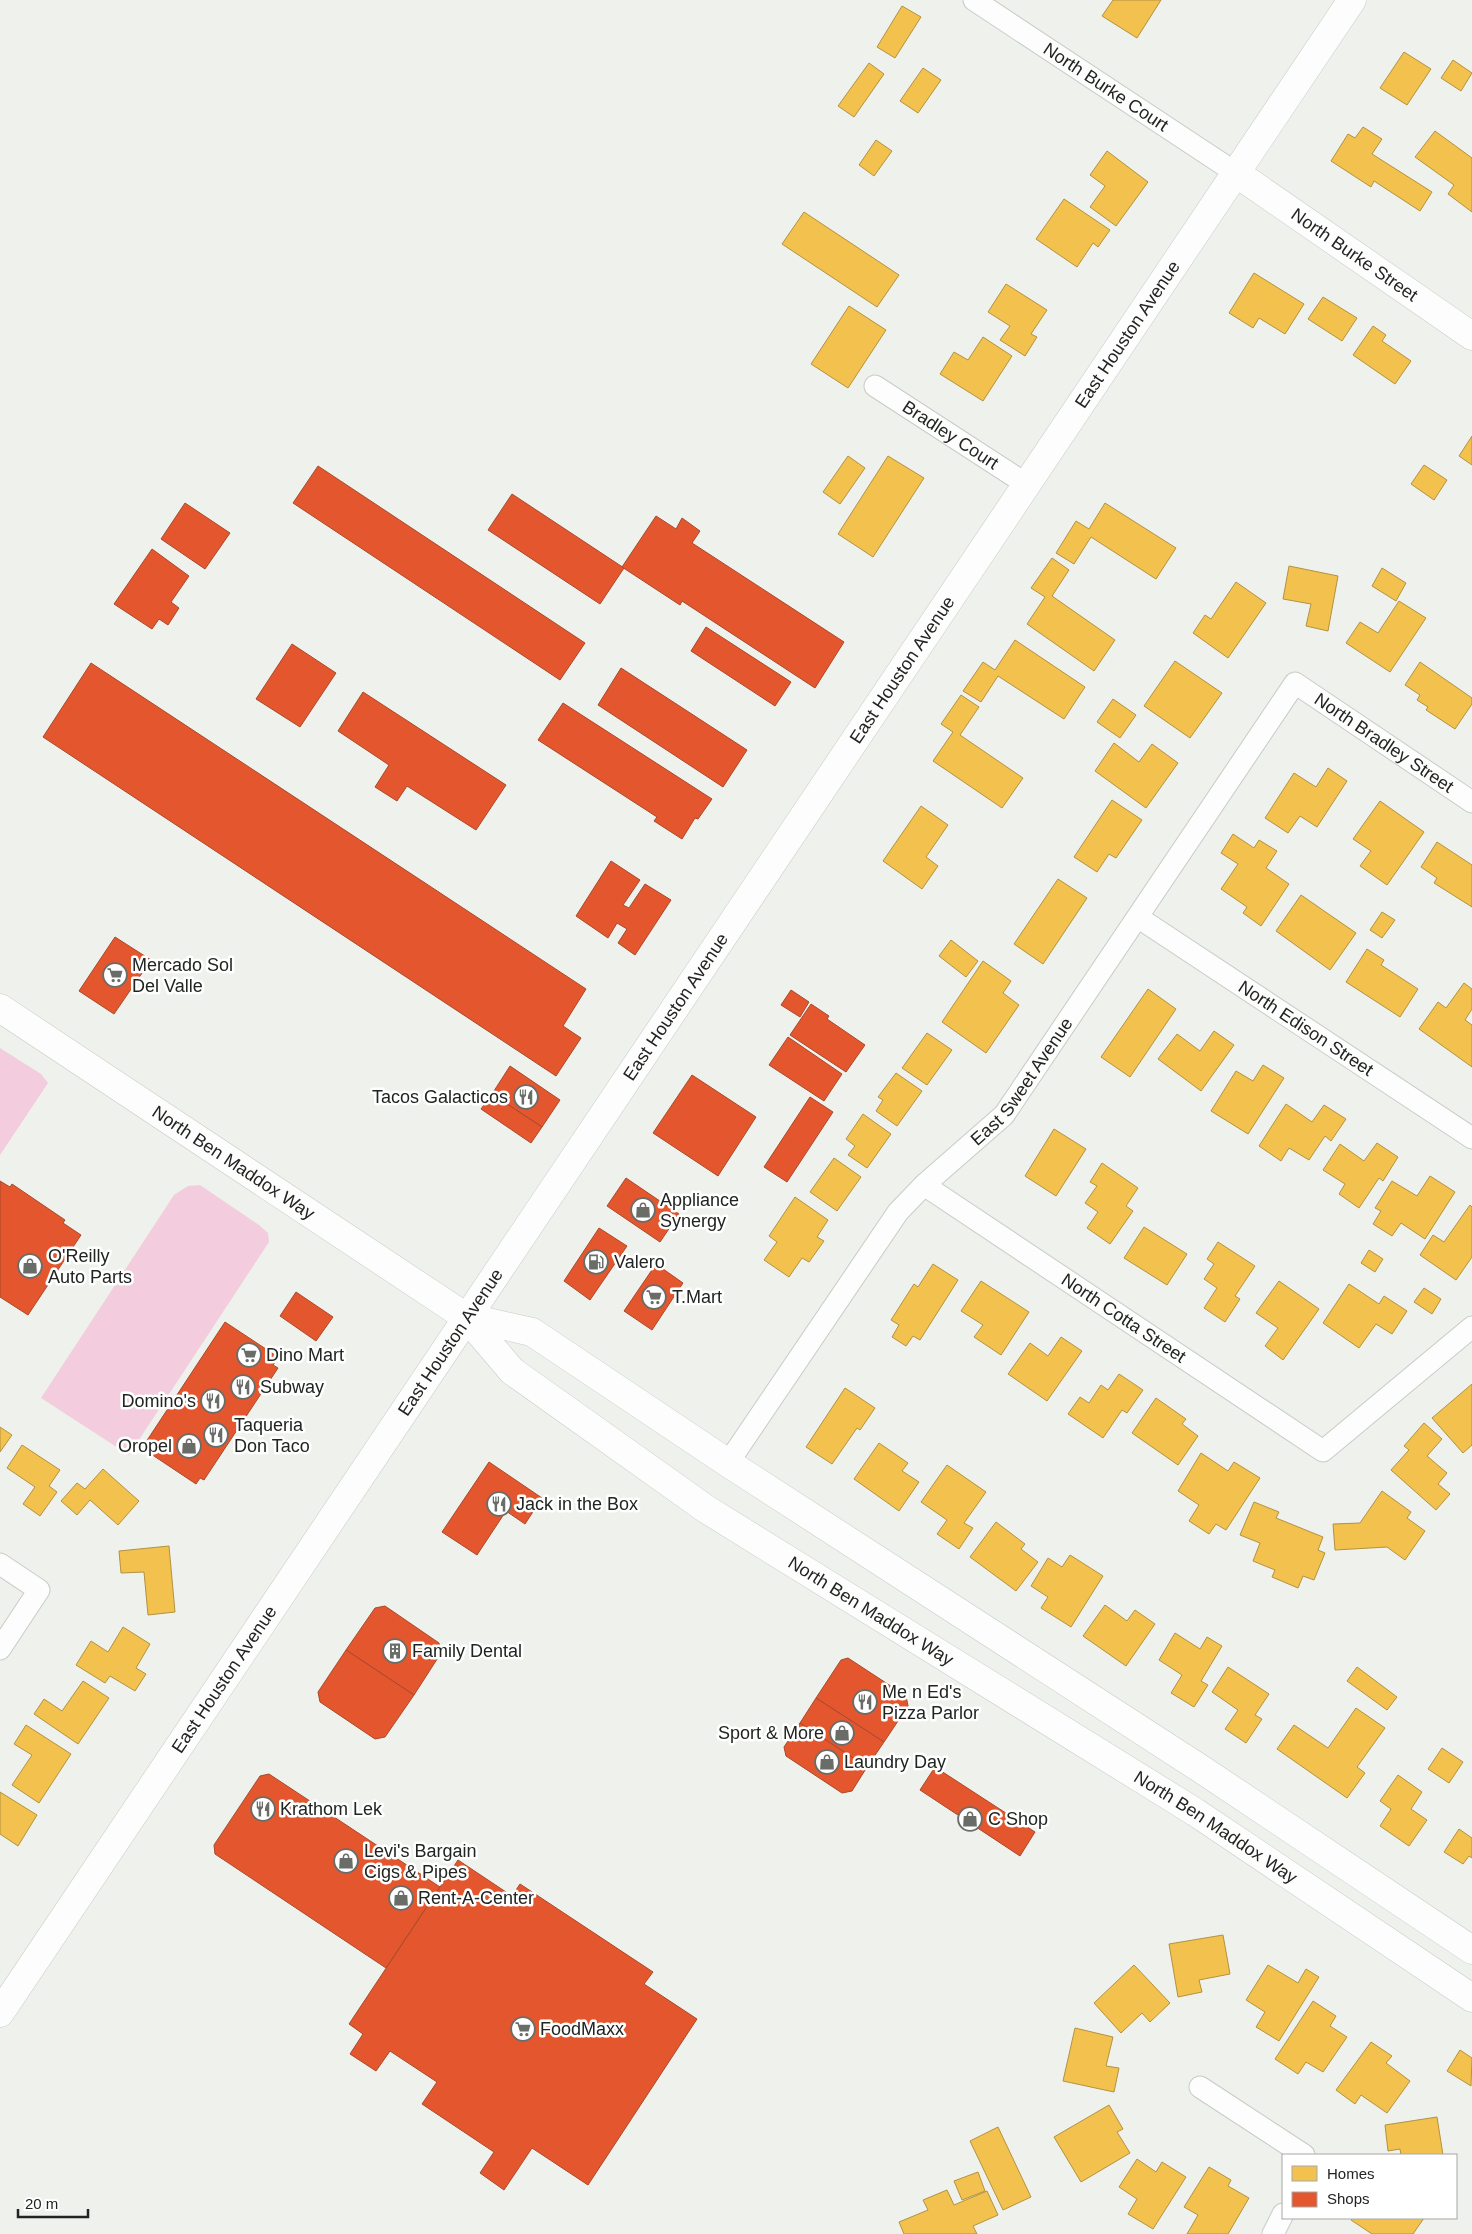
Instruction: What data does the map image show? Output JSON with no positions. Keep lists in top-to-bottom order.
{
  "streets": {
    "main road": ["North Burke Street", "East Houston Avenue", "North Ben Maddox Way"],
    "street": [
      "North Burke Court",
      "Bradley Court",
      "North Bradley Street",
      "North Edison Street",
      "East Sweet Avenue",
      "North Cotta Street"
    ]
  },
  "crossings": [
    ["North Burke Court", "North Burke Street"],
    ["North Burke Court", "East Houston Avenue"],
    ["North Burke Street", "East Houston Avenue"],
    ["East Houston Avenue", "Bradley Court"],
    ["East Houston Avenue", "North Ben Maddox Way"],
    ["North Bradley Street", "East Sweet Avenue"],
    ["North Edison Street", "East Sweet Avenue"],
    ["East Sweet Avenue", "North Ben Maddox Way"],
    ["East Sweet Avenue", "North Cotta Street"]
  ],
  "places": {
    "supermarket": [
      "Mercado Sol Del Valle",
      "T.Mart",
      "Dino Mart",
      "FoodMaxx"
    ],
    "restaurant": [
      "Tacos Galacticos",
      "Subway",
      "Domino's",
      "Taqueria Don Taco",
      "Jack in the Box",
      "Me n Ed's Pizza Parlor",
      "Krathom Lek"
    ],
    "shop": [
      "Appliance Synergy",
      "O'Reilly Auto Parts",
      "Oropel",
      "Sport & More",
      "Laundry Day",
      "C Shop",
      "Levi's Bargain Cigs & Pipes",
      "Rent-A-Center"
    ],
    "fuel station": ["Valero"],
    "building": ["Family Dental"]
  },
  "legend": ["Homes", "Shops"],
  "scale_bar": "20 m"
}
